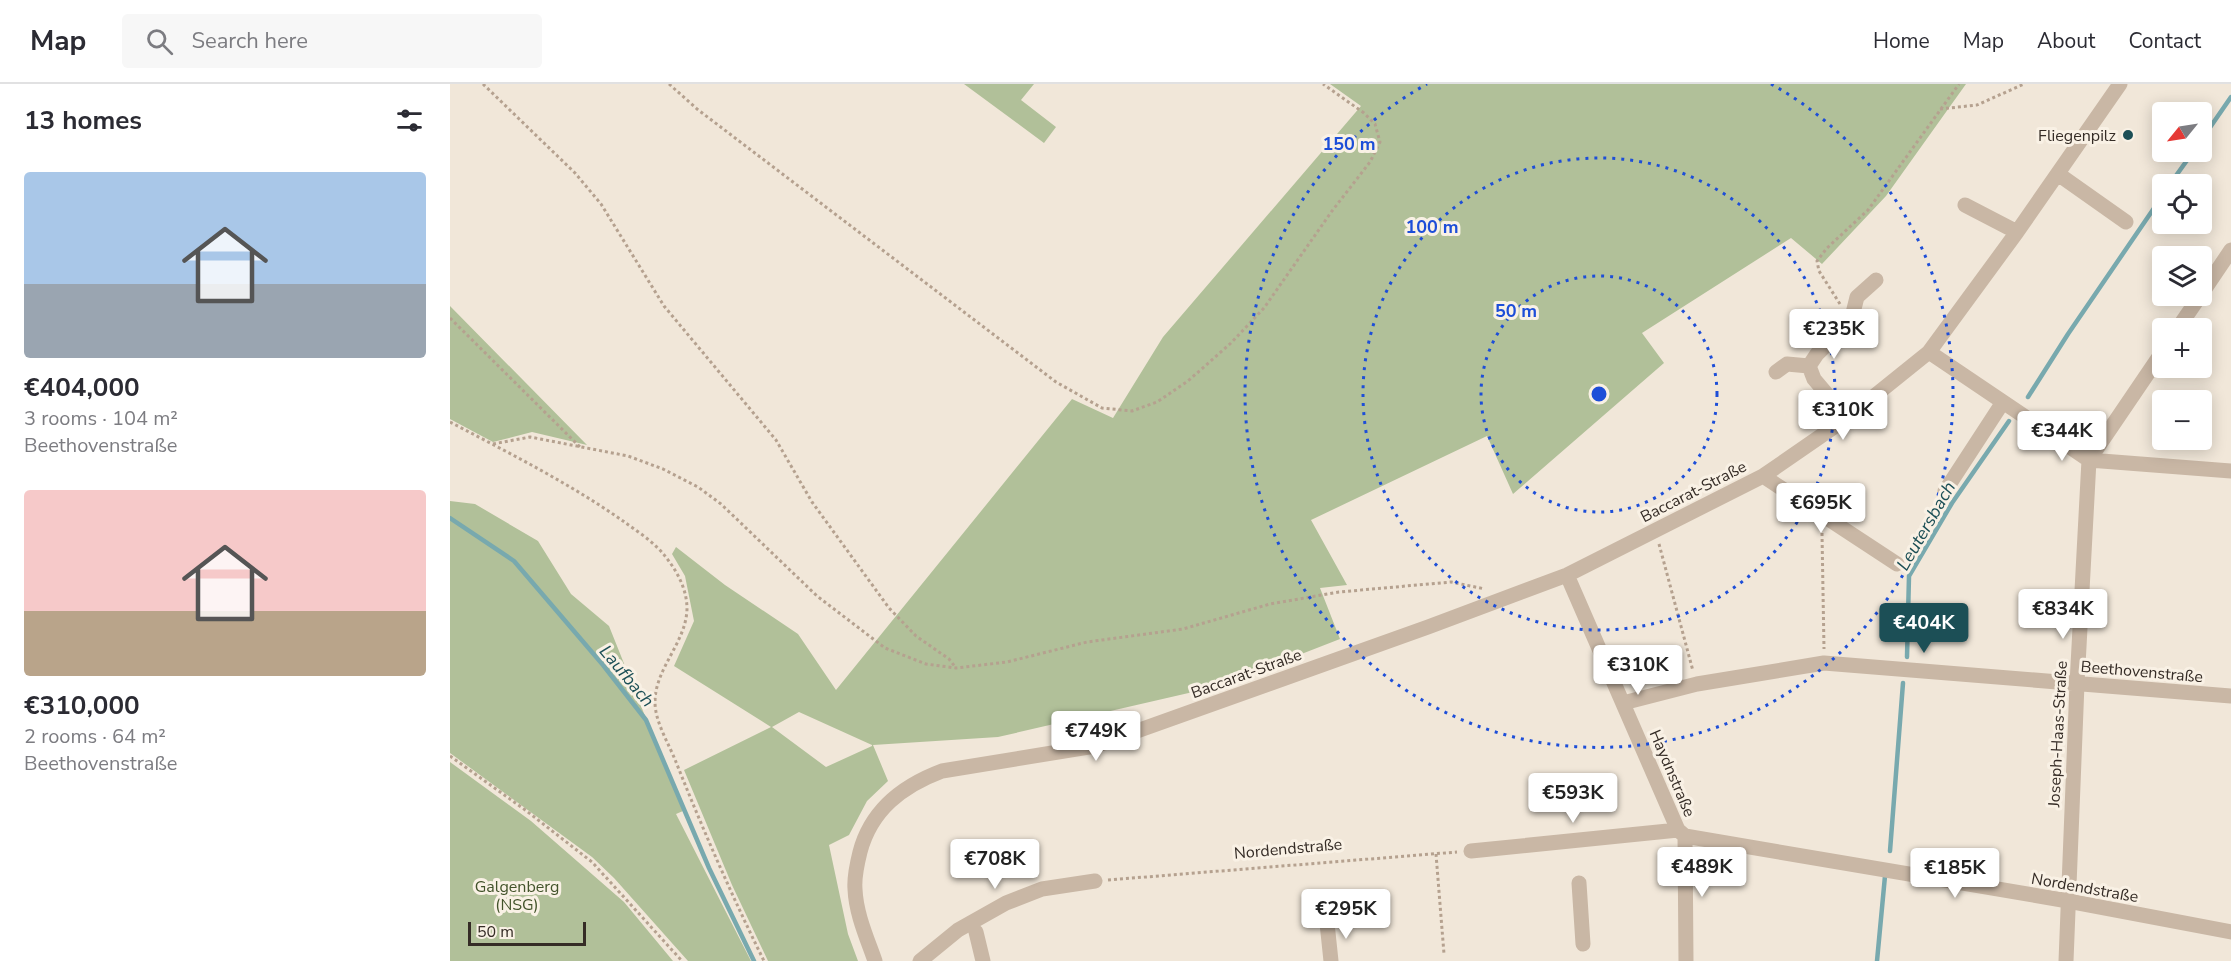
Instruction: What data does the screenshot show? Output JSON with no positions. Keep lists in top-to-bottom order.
{
  "streets": {
    "street": [
      "Baccarat-Straße",
      "Beethovenstraße",
      "Joseph-Haas-Straße",
      "Haydnstraße",
      "Nordendstraße"
    ]
  },
  "crossings": [
    ["Baccarat-Straße", "Haydnstraße"],
    ["Beethovenstraße", "Joseph-Haas-Straße"],
    ["Beethovenstraße", "Haydnstraße"],
    ["Joseph-Haas-Straße", "Nordendstraße"],
    ["Haydnstraße", "Nordendstraße"]
  ],
  "water": ["Leutersbach", "Laufbach"],
  "parks": ["Galgenberg (NSG)"],
  "places": ["Fliegenpilz"],
  "scale_bar": "50 m",
  "north": "bottom left",
  "page": {
    "header": "Map",
    "search": "Search here",
    "nav": [
      "Home",
      "Map",
      "About",
      "Contact"
    ],
    "heading": "13 homes",
    "map_buttons": ["+", "−"],
    "list": [
      {
        "name": "€404,000",
        "note": "3 rooms · 104 m² · Beethovenstraße"
      },
      {
        "name": "€310,000",
        "note": "2 rooms · 64 m² · Beethovenstraße"
      }
    ],
    "price": [
      "€235K",
      "€310K",
      "€344K",
      "€695K",
      "€834K",
      "€404K",
      "€310K",
      "€749K",
      "€593K",
      "€708K",
      "€489K",
      "€185K",
      "€295K"
    ],
    "scale": "50 m"
  },
  "rings": ["150 m", "100 m", "50 m"]
}
